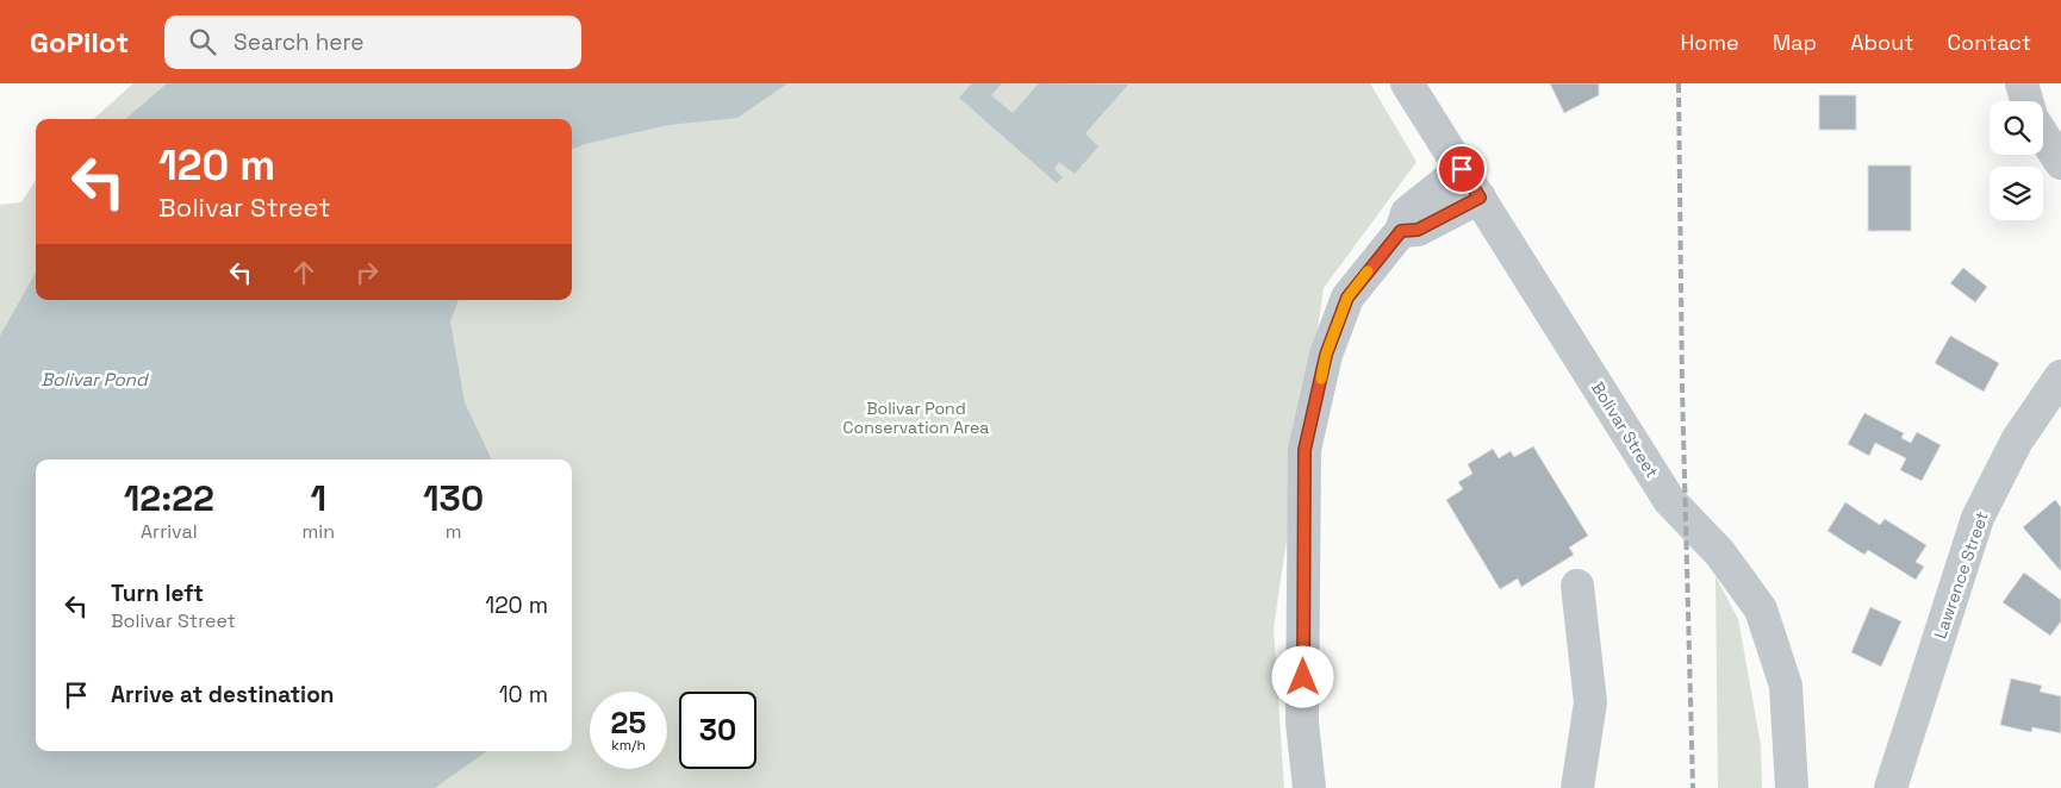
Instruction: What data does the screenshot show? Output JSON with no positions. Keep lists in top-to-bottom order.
{
  "streets": {
    "street": ["Bolivar Street", "Lawrence Street"]
  },
  "water": ["Bolivar Pond"],
  "parks": ["Bolivar Pond Conservation Area"],
  "page": {
    "header": "GoPilot",
    "search": "Search here",
    "nav": [
      "Home",
      "Map",
      "About",
      "Contact"
    ],
    "turn": ["120 m", "Bolivar Street"],
    "eta": [
      "12:22",
      "Arrival",
      "1",
      "min",
      "130",
      "m"
    ],
    "list": [
      {
        "name": "Turn left",
        "note": "Bolivar Street",
        "value": "120 m"
      },
      {
        "name": "Arrive at destination",
        "value": "10 m"
      }
    ],
    "speed": "25 km/h",
    "limit": "30"
  }
}
